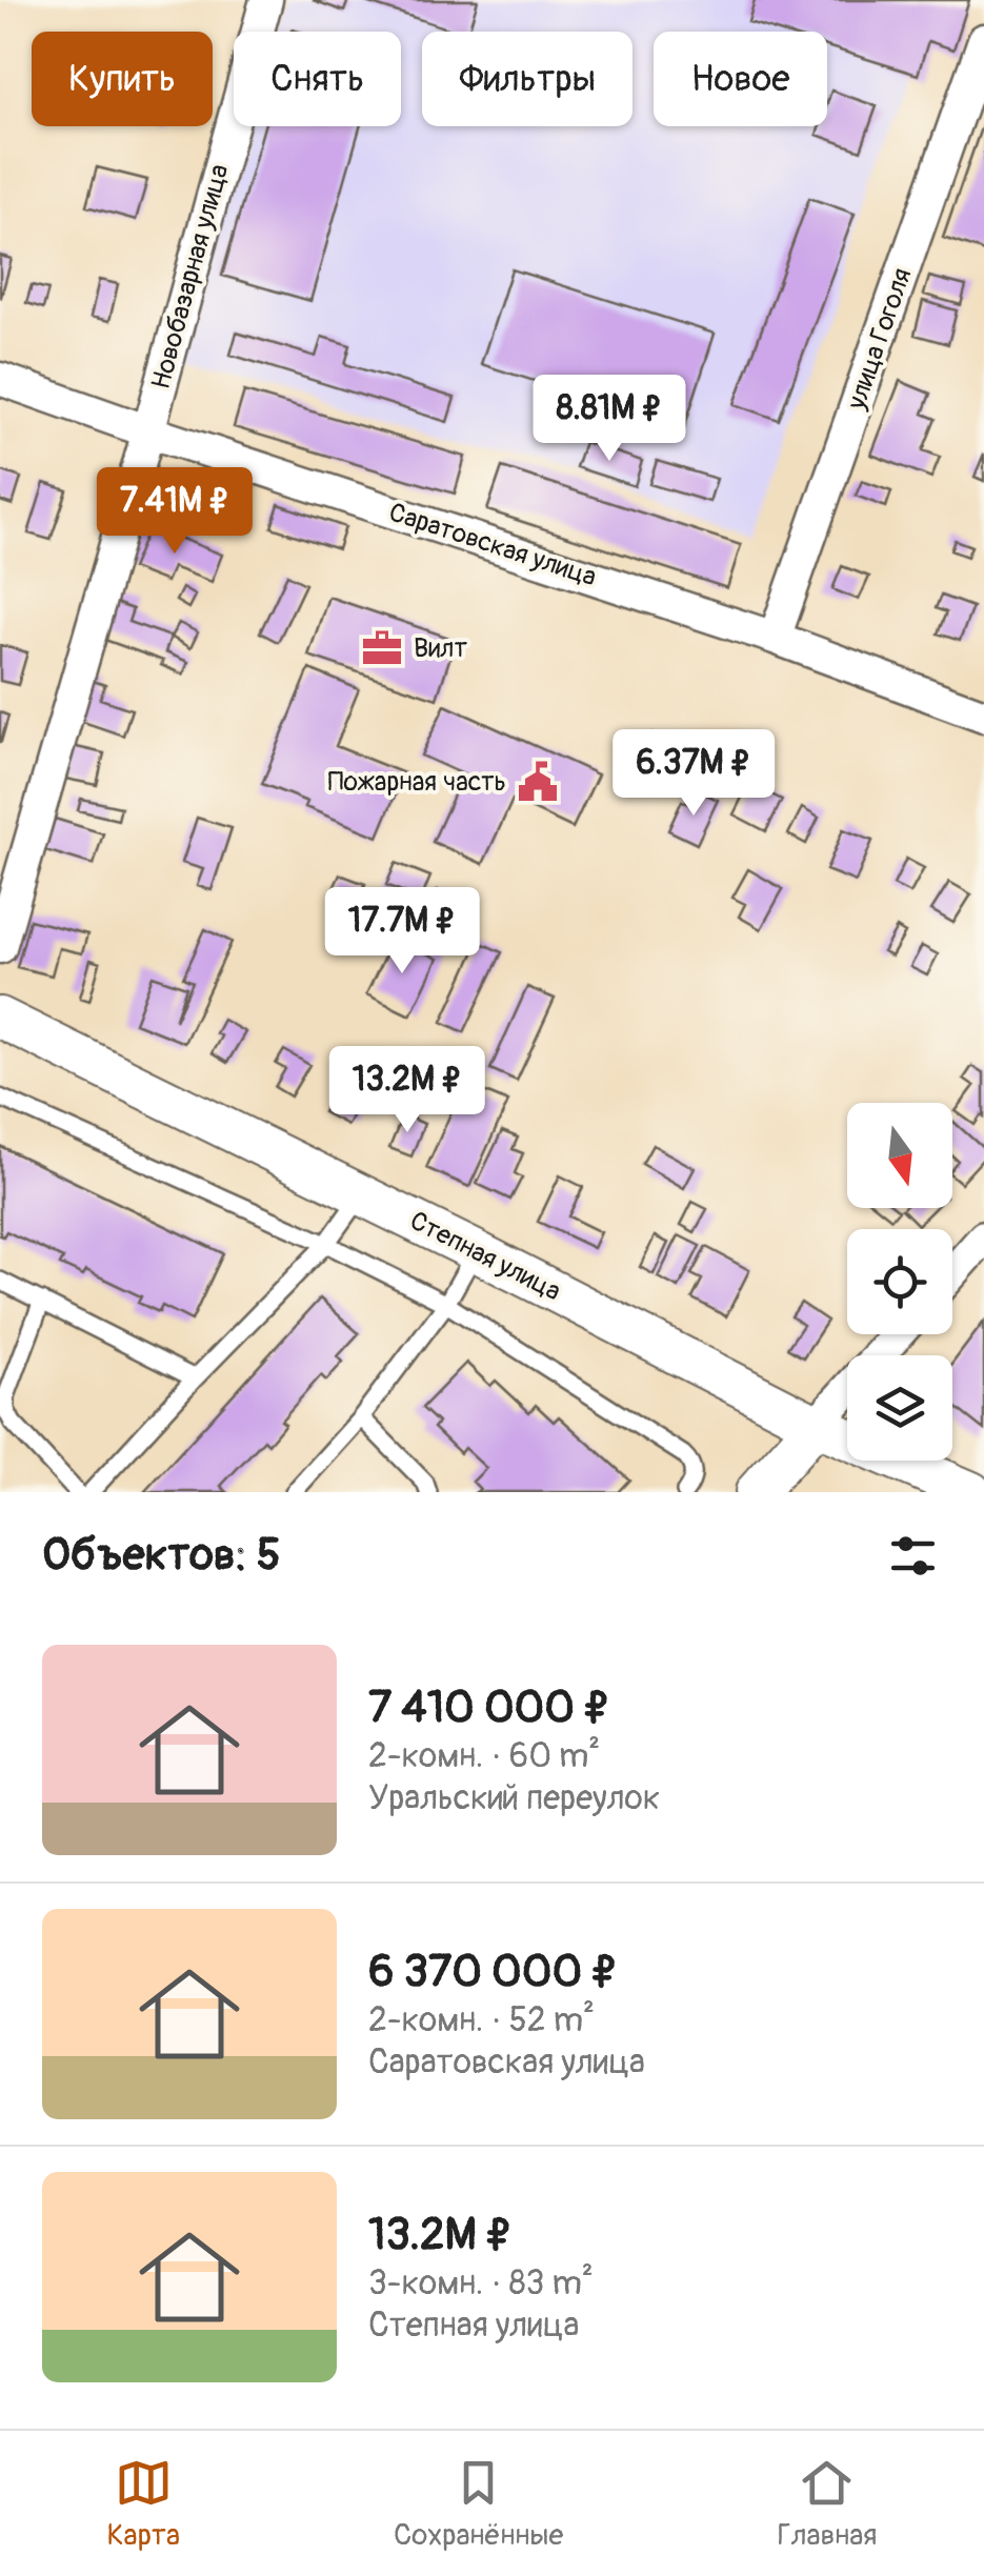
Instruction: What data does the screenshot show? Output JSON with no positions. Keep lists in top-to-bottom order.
{
  "streets": {
    "street": [
      "Новобазарная улица",
      "улица Гоголя",
      "Саратовская улица",
      "Степная улица"
    ]
  },
  "crossings": [
    ["Новобазарная улица", "Саратовская улица"],
    ["улица Гоголя", "Саратовская улица"]
  ],
  "places": {
    "office": ["Вилт"],
    "public building": ["Пожарная часть"]
  },
  "north": "bottom",
  "page": {
    "chip": [
      "Купить",
      "Снять",
      "Фильтры",
      "Новое"
    ],
    "price": [
      "8.81M ₽",
      "7.41M ₽",
      "6.37M ₽",
      "17.7M ₽",
      "13.2M ₽"
    ],
    "heading": "Объектов: 5",
    "list": [
      {
        "name": "7 410 000 ₽",
        "note": "2-комн. · 60 m² · Уральский переулок"
      },
      {
        "name": "6 370 000 ₽",
        "note": "2-комн. · 52 m² · Саратовская улица"
      },
      {
        "name": "13.2M ₽",
        "note": "3-комн. · 83 m² · Степная улица"
      }
    ],
    "tabs": ["Карта", "Сохранённые", "Главная"]
  }
}
